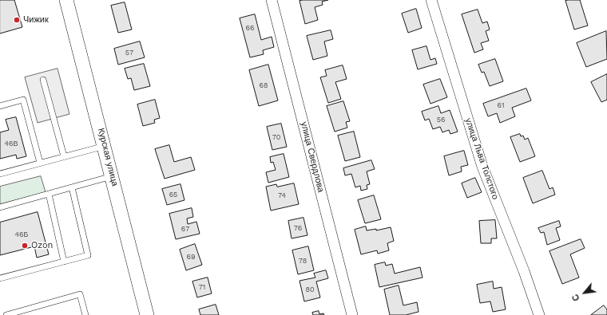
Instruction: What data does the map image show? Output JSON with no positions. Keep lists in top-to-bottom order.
{
  "streets": {
    "street": ["Курская улица", "улица Свердлова", "улица Льва Толстого"]
  },
  "places": ["Чижик", "Ozon"],
  "house_numbers": [
    "66",
    "57",
    "68",
    "61",
    "56",
    "70",
    "46В",
    "65",
    "74",
    "76",
    "67",
    "46Б",
    "69",
    "78",
    "71",
    "80"
  ],
  "north": "bottom left"
}
